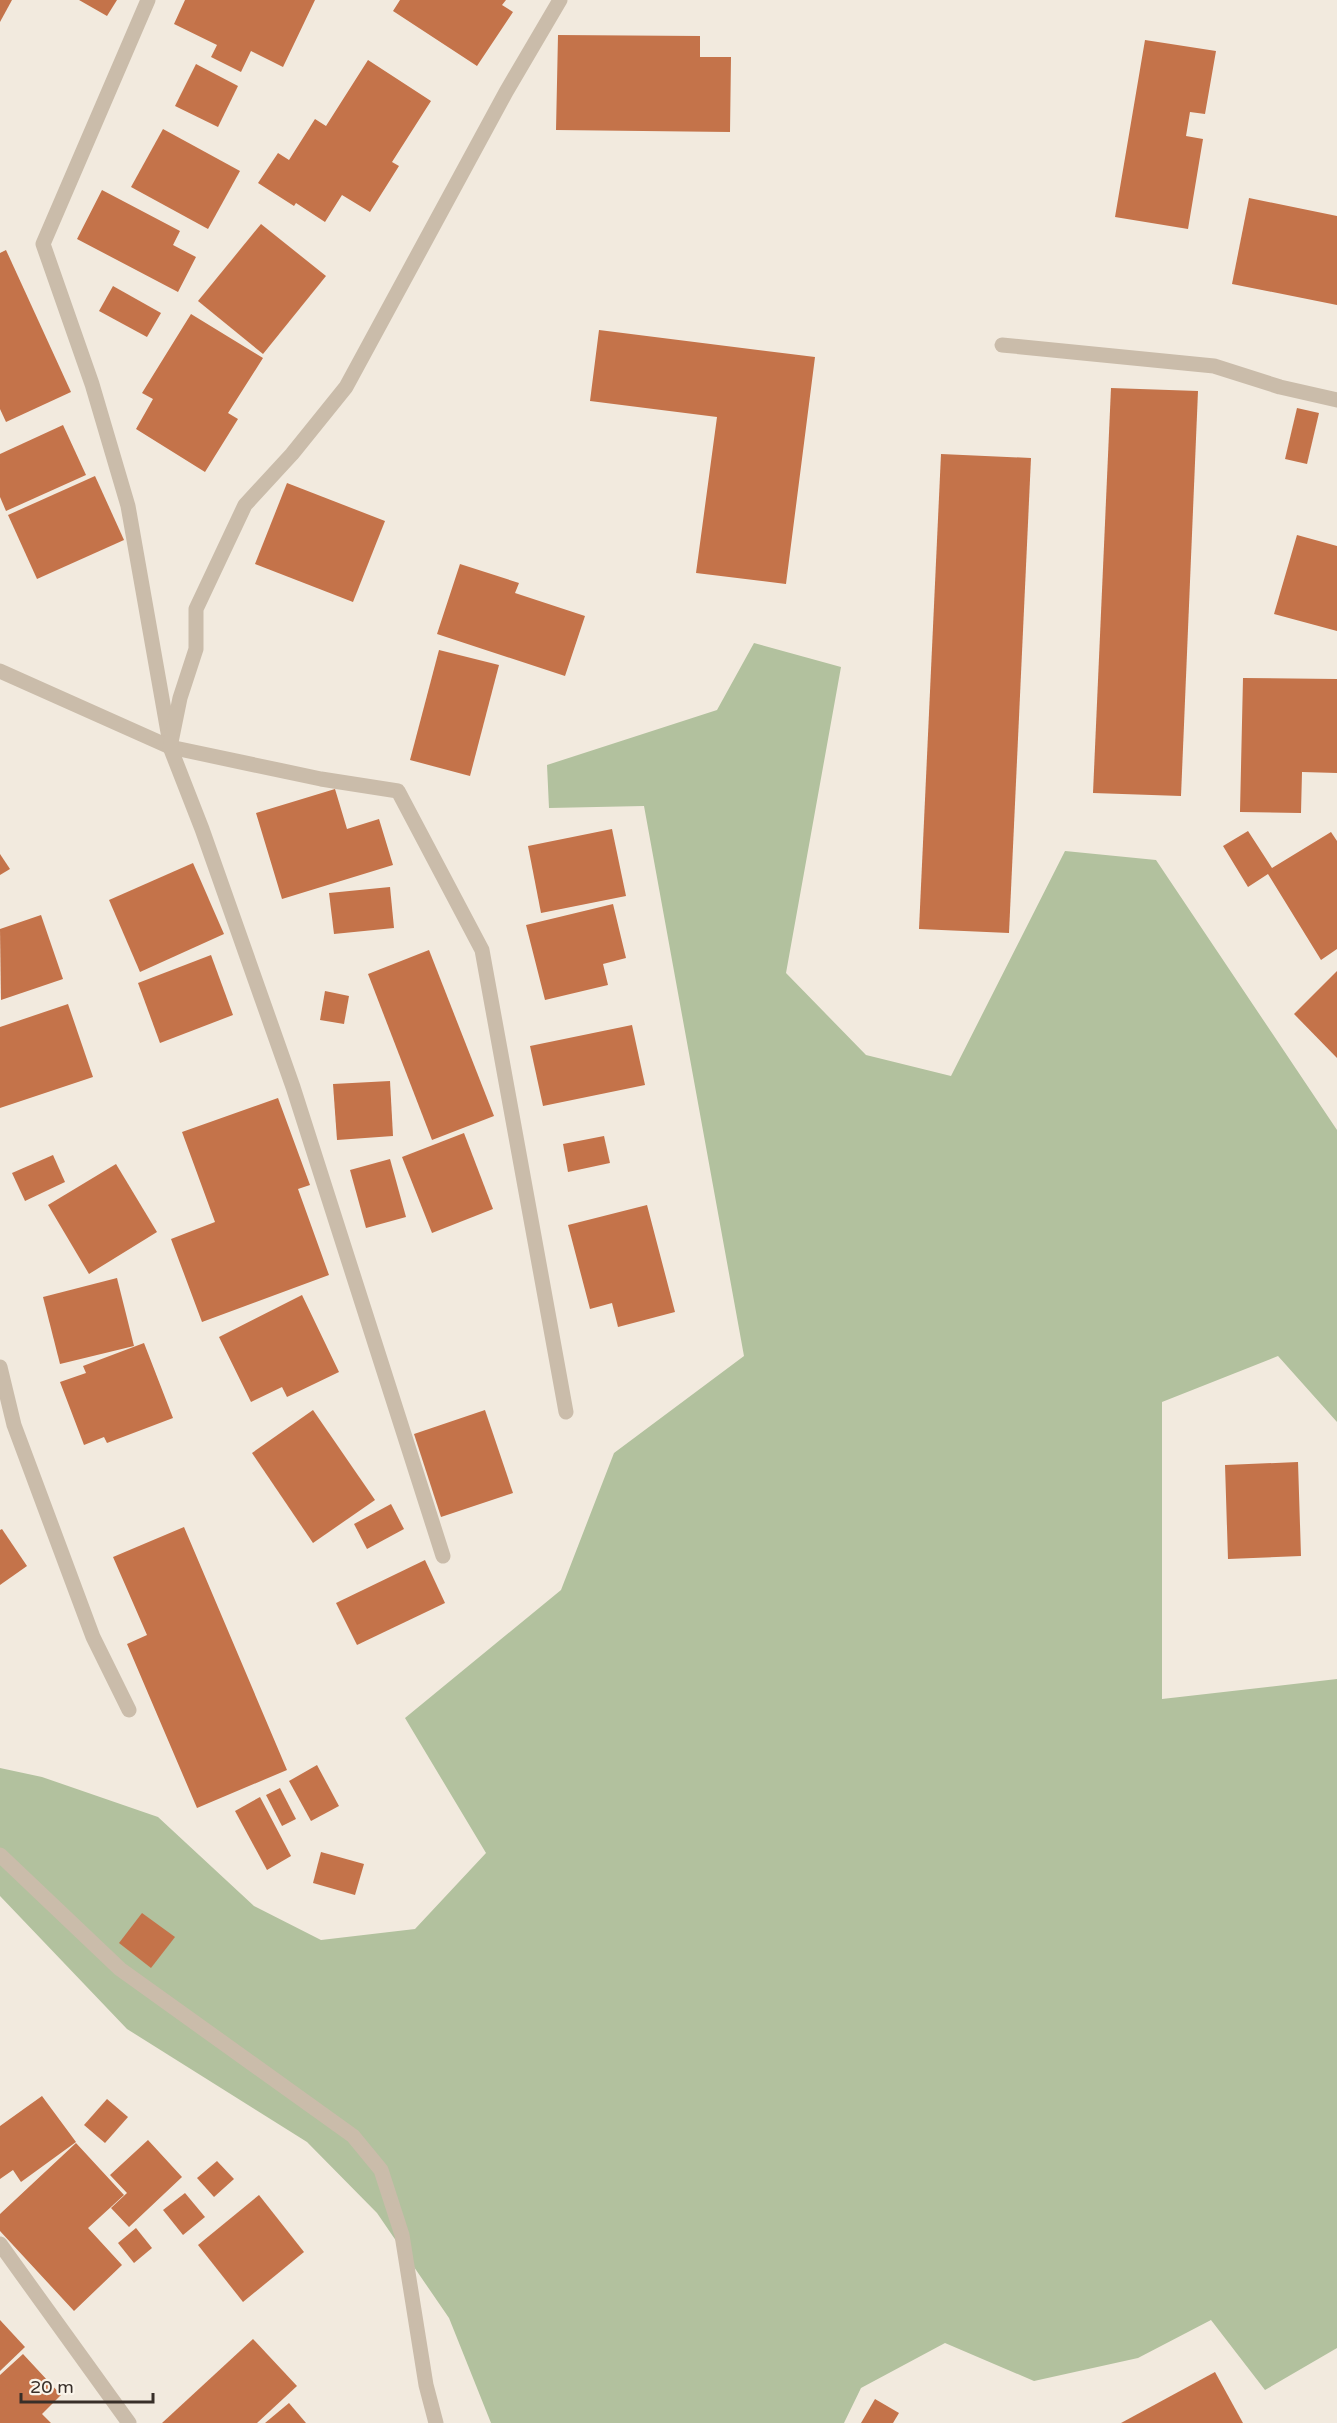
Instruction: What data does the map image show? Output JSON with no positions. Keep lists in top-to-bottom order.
{
  "scale_bar": "20 m"
}
